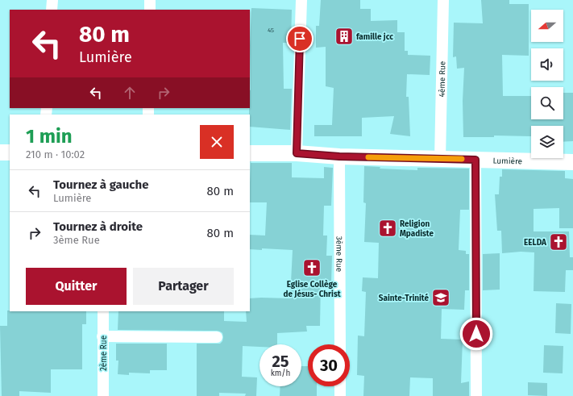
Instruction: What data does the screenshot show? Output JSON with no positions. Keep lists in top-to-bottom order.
{
  "streets": {
    "street": [
      "4ème Rue",
      "Lumière",
      "3ème Rue",
      "2ème Rue"
    ]
  },
  "crossings": [
    ["4ème Rue", "Lumière"],
    ["Lumière", "3ème Rue"]
  ],
  "places": {
    "building": ["famille jcc"],
    "church": ["Religion Mpadiste", "EELDA", "Eglise Collège de Jésus- Christ"],
    "school or university": ["Sainte-Trinité"]
  },
  "house_numbers": ["45"],
  "north": "left",
  "page": {
    "turn": ["80 m", "Lumière"],
    "heading": ["1 min", "210 m · 10:02"],
    "list": [
      {
        "name": "Tournez à gauche",
        "note": "Lumière",
        "value": "80 m"
      },
      {
        "name": "Tournez à droite",
        "note": "3ème Rue",
        "value": "80 m"
      }
    ],
    "buttons": ["Quitter", "Partager"],
    "speed": "25 km/h",
    "limit": "30"
  }
}
